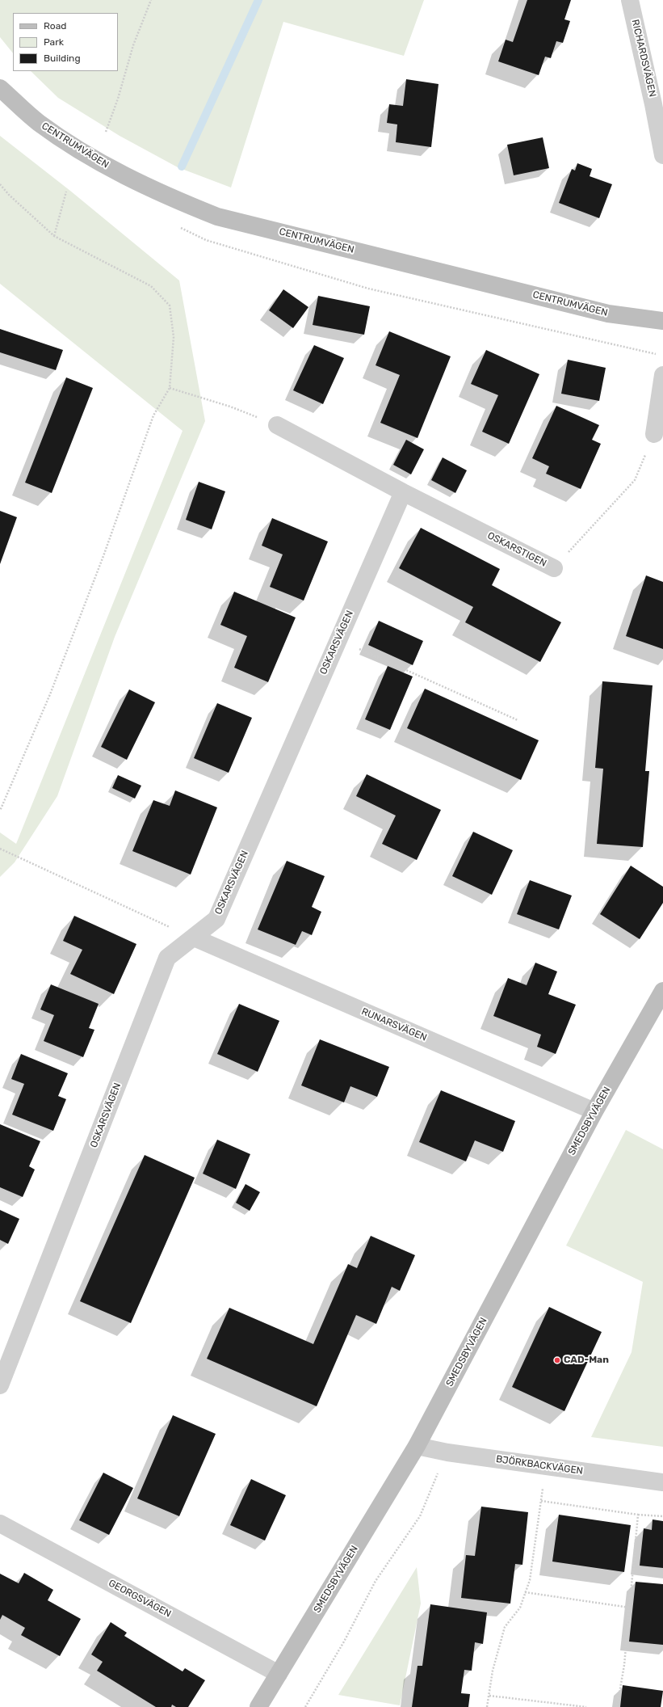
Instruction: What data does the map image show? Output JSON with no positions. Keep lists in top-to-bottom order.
{
  "streets": {
    "main road": ["CENTRUMVÄGEN", "SMEDSBYVÄGEN"],
    "street": [
      "RICHARDSVÄGEN",
      "OSKARSTIGEN",
      "OSKARSVÄGEN",
      "RUNARSVÄGEN",
      "BJÖRKBACKVÄGEN",
      "GEORGSVÄGEN"
    ]
  },
  "crossings": [
    ["OSKARSTIGEN", "OSKARSVÄGEN"],
    ["OSKARSVÄGEN", "RUNARSVÄGEN"],
    ["RUNARSVÄGEN", "SMEDSBYVÄGEN"],
    ["SMEDSBYVÄGEN", "BJÖRKBACKVÄGEN"],
    ["SMEDSBYVÄGEN", "GEORGSVÄGEN"]
  ],
  "places": ["CAD-Man"],
  "legend": ["Road", "Park", "Building"]
}
